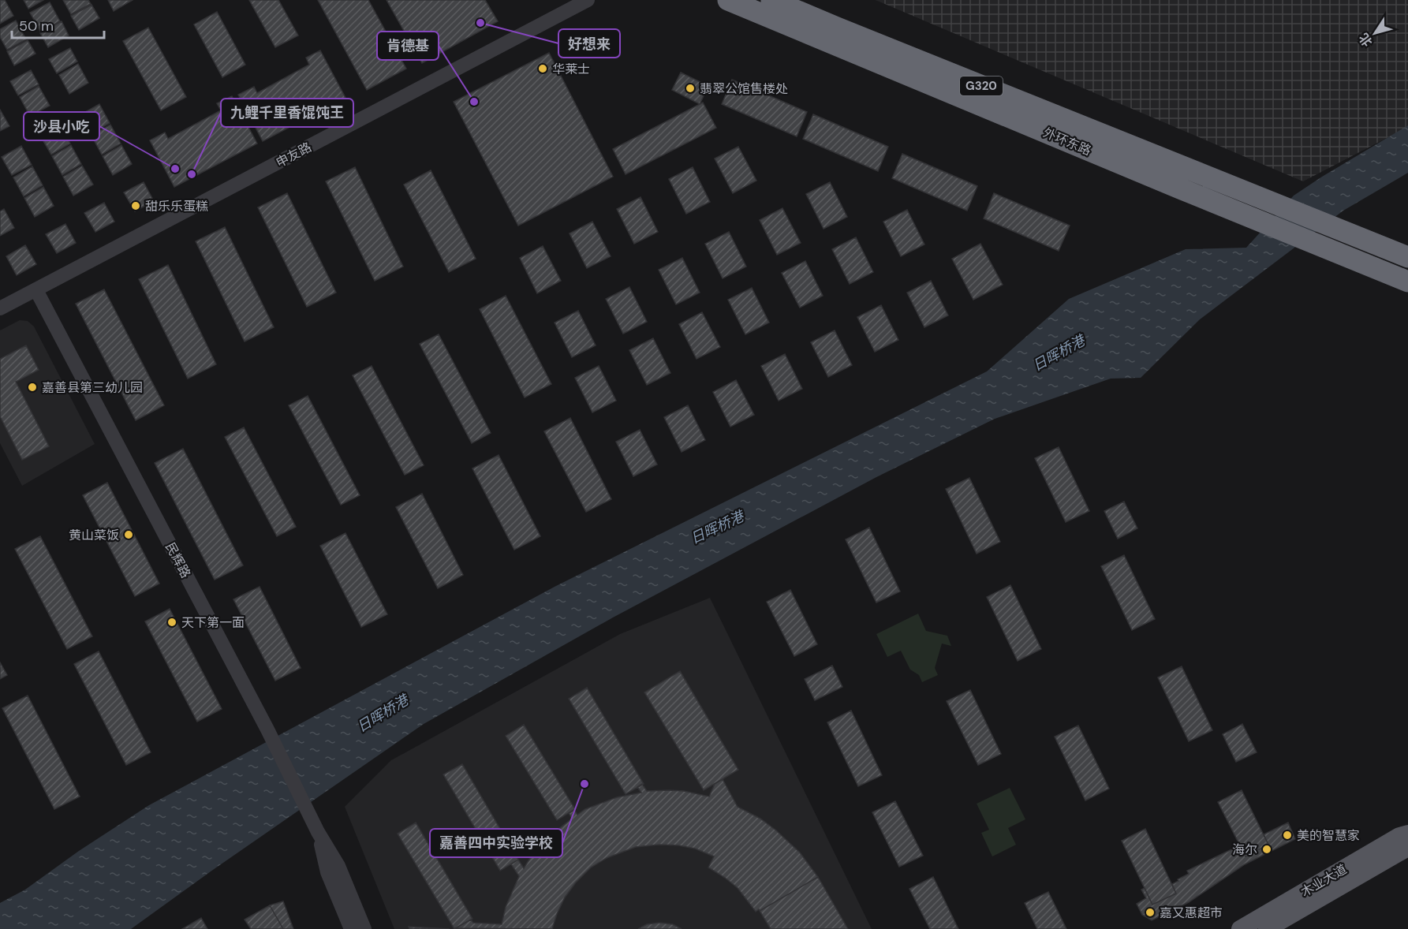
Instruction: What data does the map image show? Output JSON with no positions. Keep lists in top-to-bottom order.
{
  "streets": {
    "highway": ["G320", "外环东路"],
    "main road": ["木业大道"],
    "street": ["申友路", "民辉路"]
  },
  "crossings": [
    ["申友路", "民辉路"]
  ],
  "water": ["日晖桥港"],
  "places": [
    "好想来",
    "华莱士",
    "翡翠公馆售楼处",
    "肯德基",
    "沙县小吃",
    "九鲤千里香馄饨王",
    "甜乐乐蛋糕",
    "嘉善县第三幼儿园",
    "黄山菜饭",
    "天下第一面",
    "嘉善四中实验学校",
    "美的智慧家",
    "海尔",
    "嘉又惠超市"
  ],
  "scale_bar": "50 m",
  "north": "bottom left"
}
